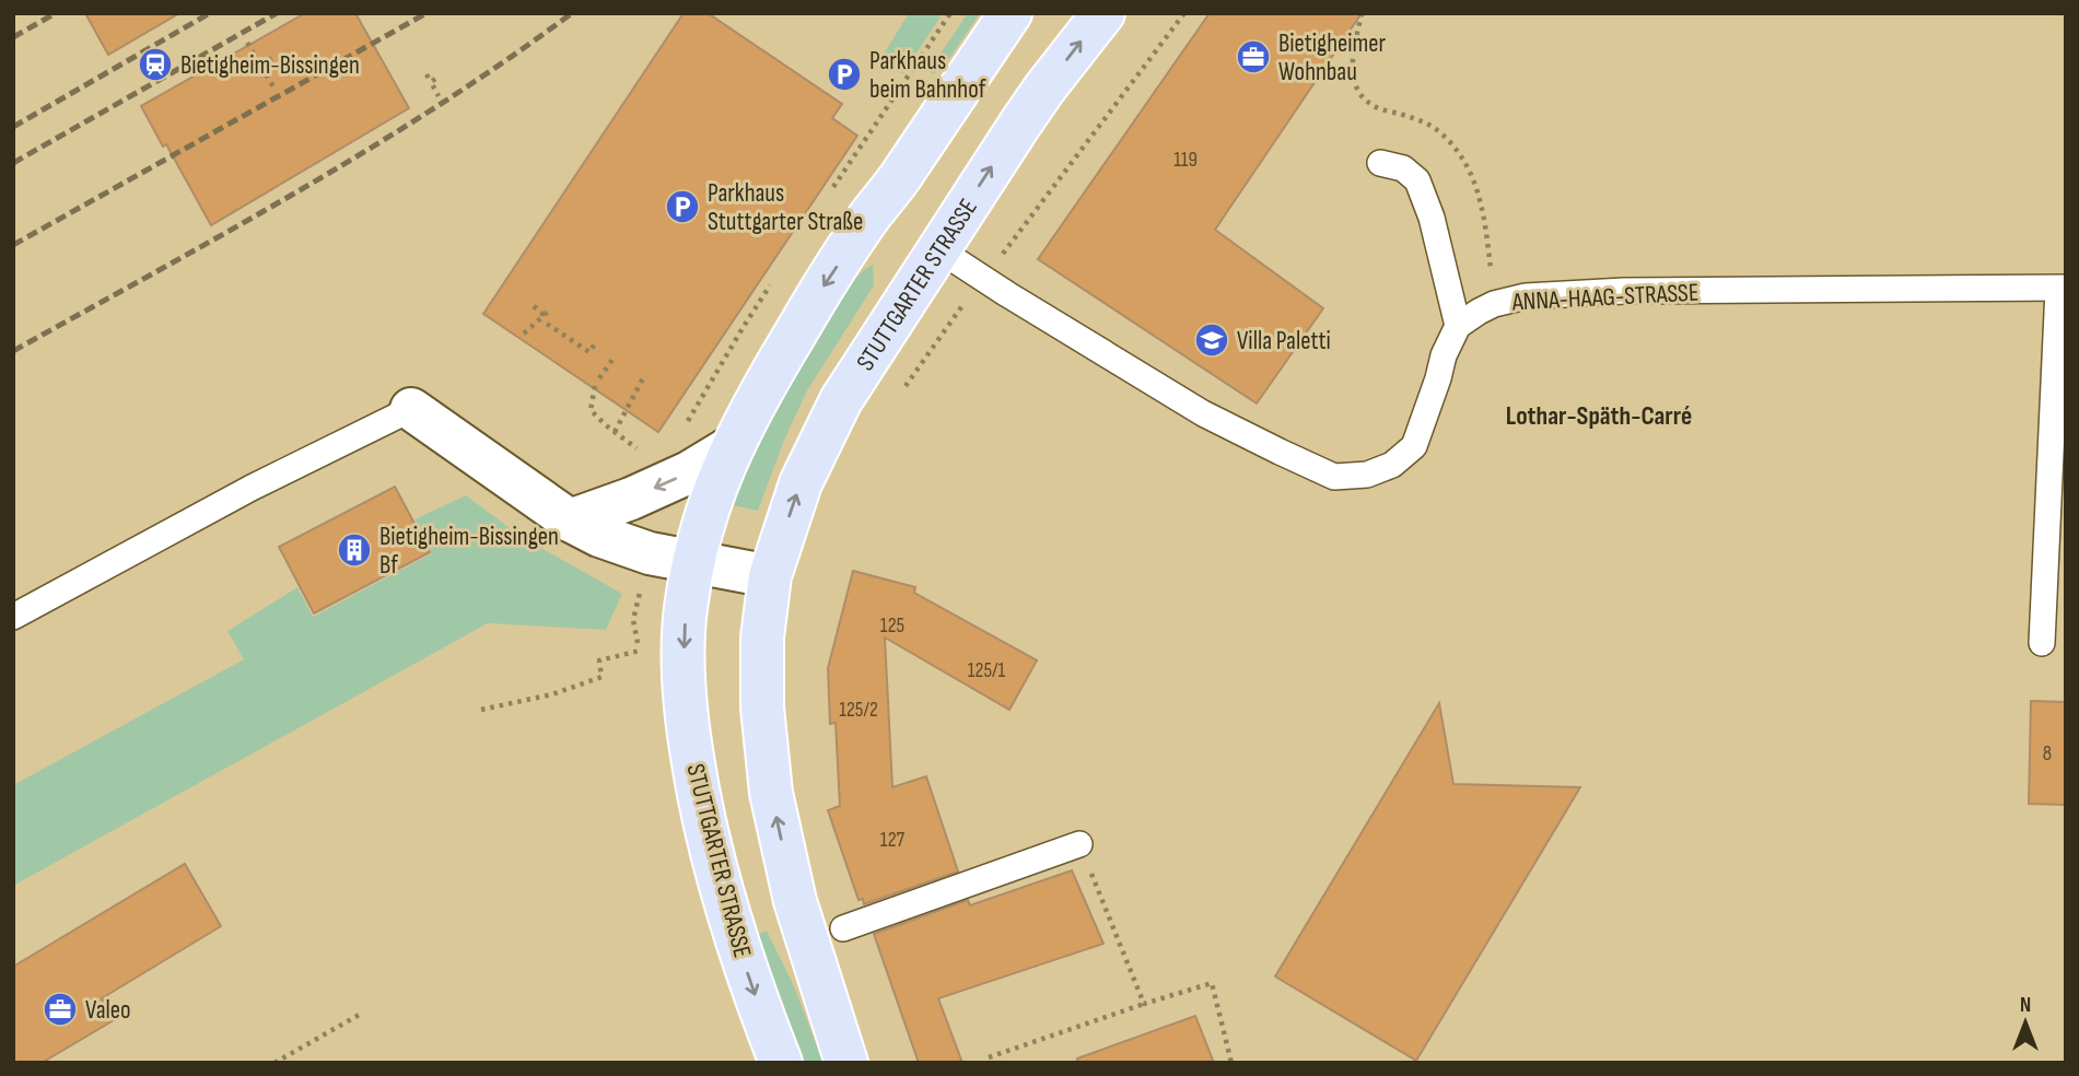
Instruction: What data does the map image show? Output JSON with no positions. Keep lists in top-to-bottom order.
{
  "streets": {
    "main road": ["STUTTGARTER STRASSE"],
    "lane": ["ANNA-HAAG-STRASSE"]
  },
  "districts": ["Lothar-Späth-Carré"],
  "places": {
    "office": ["Bietigheimer Wohnbau", "Valeo"],
    "station": ["Bietigheim-Bissingen"],
    "parking": ["Parkhaus beim Bahnhof", "Parkhaus Stuttgarter Straße"],
    "school or university": ["Villa Paletti"],
    "building": ["Bietigheim-Bissingen Bf"]
  },
  "house_numbers": [
    "119",
    "125",
    "125/1",
    "125/2",
    "8",
    "127"
  ],
  "north": "top"
}
